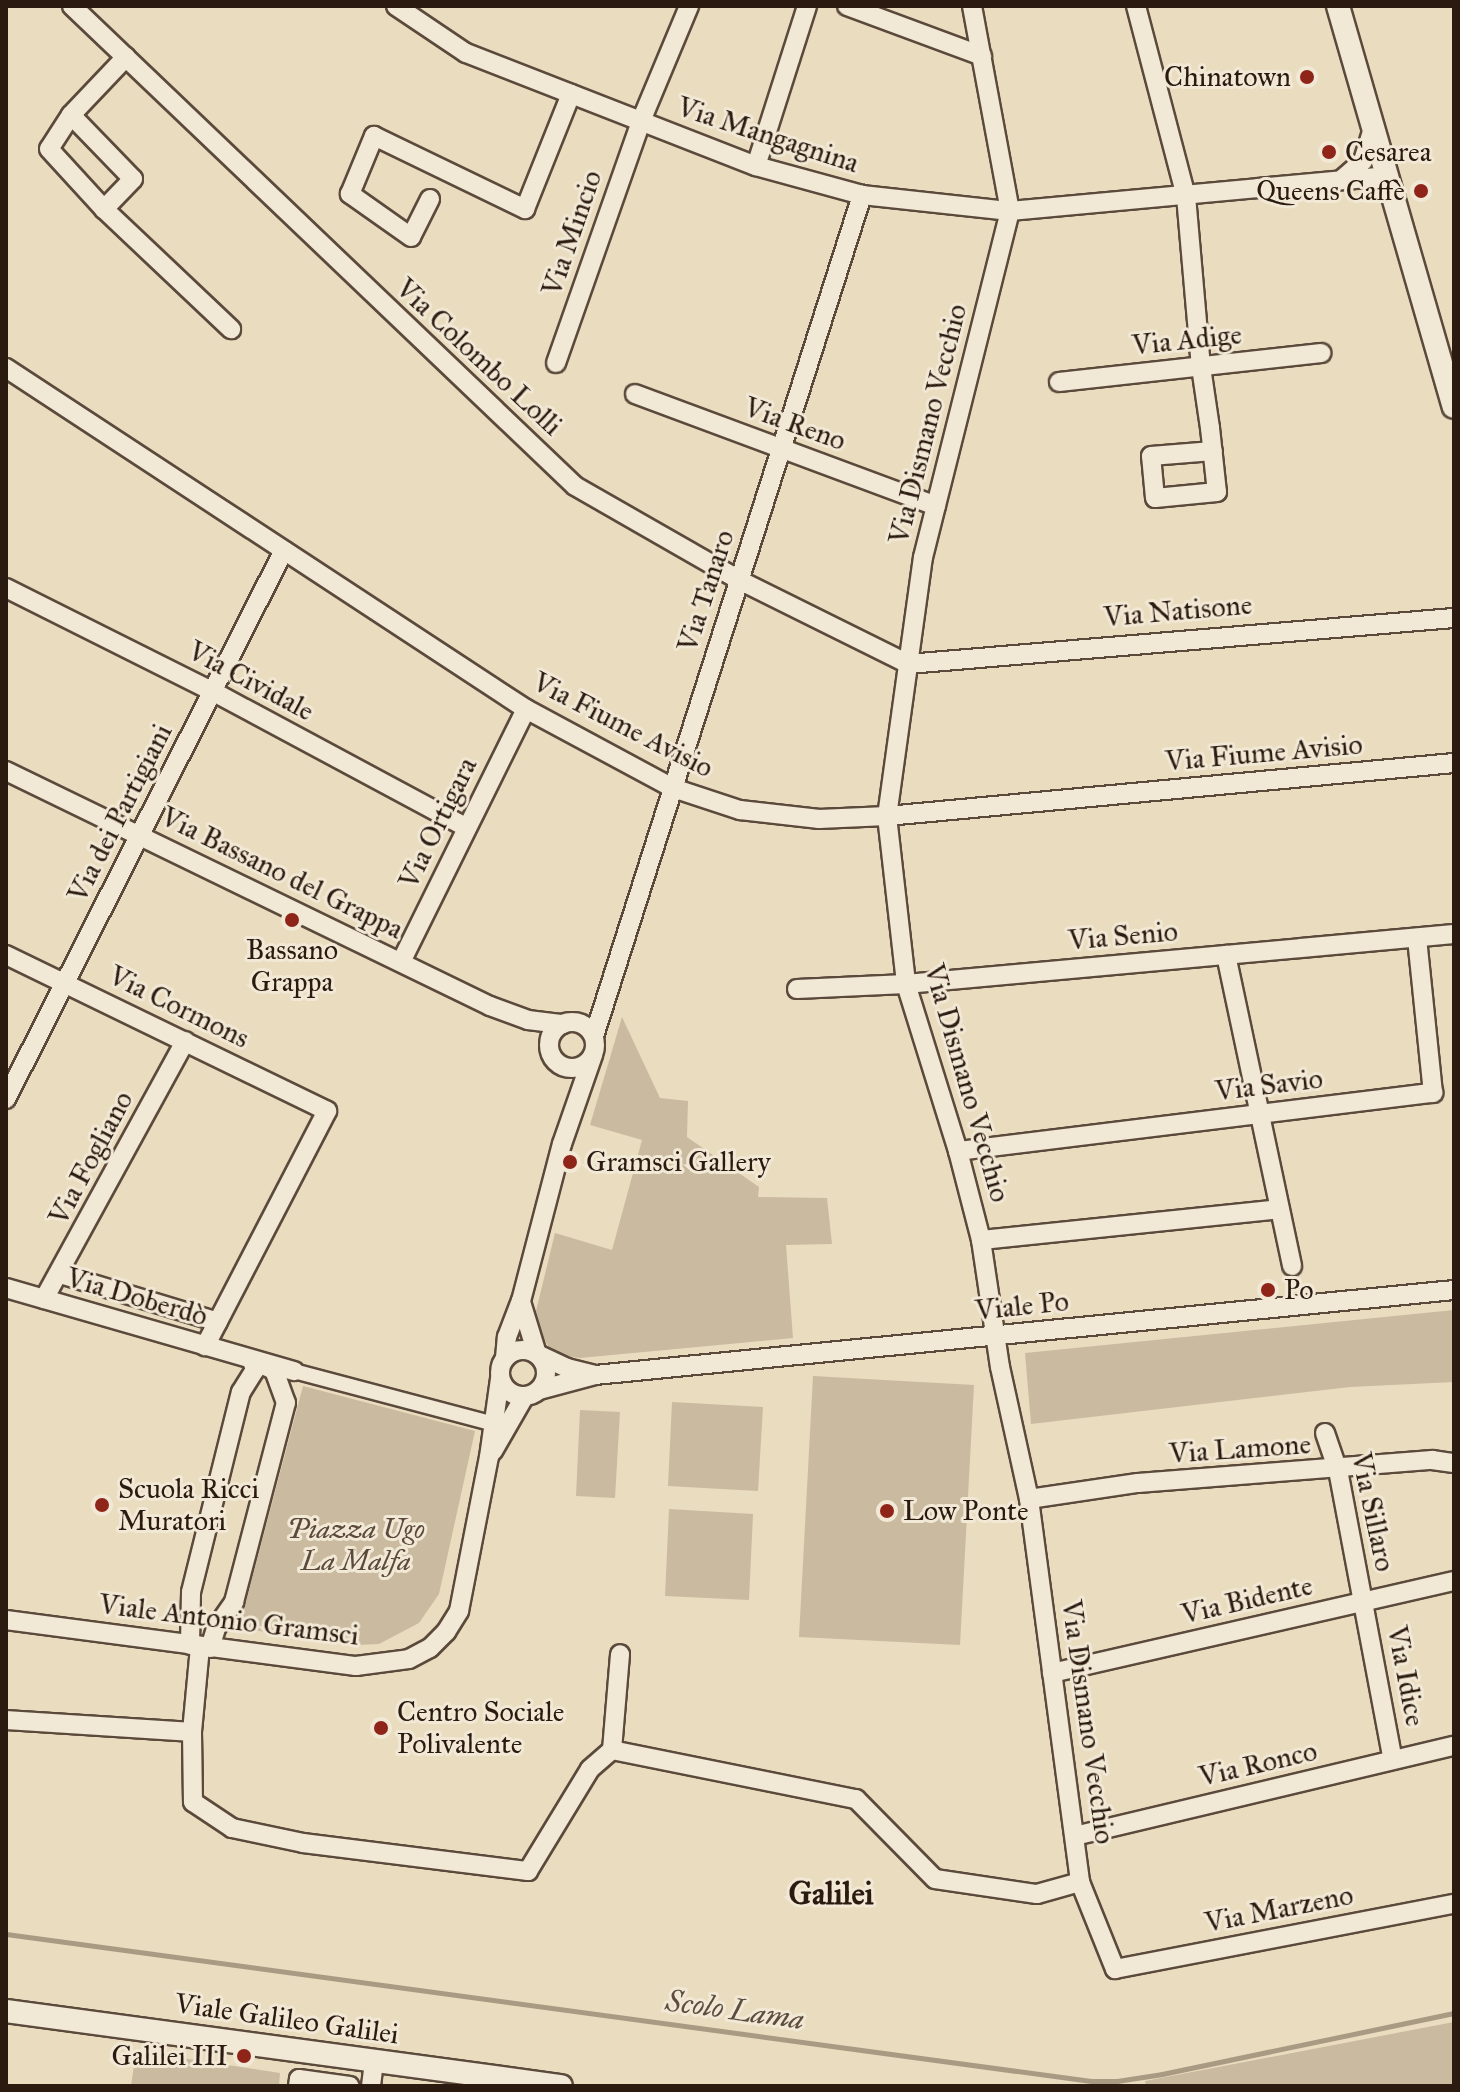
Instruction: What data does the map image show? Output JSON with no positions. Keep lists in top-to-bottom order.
{
  "streets": {
    "street": [
      "Via Mangagnina",
      "Via Mincio",
      "Via Adige",
      "Via Colombo Lolli",
      "Via Reno",
      "Via Dismano Vecchio",
      "Via Tanaro",
      "Via Natisone",
      "Via Cividale",
      "Via Fiume Avisio",
      "Via dei Partigiani",
      "Via Ortigara",
      "Via Bassano del Grappa",
      "Via Senio",
      "Via Cormons",
      "Via Savio",
      "Via Fogliano",
      "Via Doberdò",
      "Viale Po",
      "Via Lamone",
      "Via Sillaro",
      "Via Bidente",
      "Viale Antonio Gramsci",
      "Via Idice",
      "Via Ronco",
      "Via Marzeno",
      "Viale Galileo Galilei"
    ]
  },
  "crossings": [
    ["Via Mangagnina", "Via Mincio"],
    ["Via Mangagnina", "Via Dismano Vecchio"],
    ["Via Mangagnina", "Via Tanaro"],
    ["Via Colombo Lolli", "Via Dismano Vecchio"],
    ["Via Colombo Lolli", "Via Tanaro"],
    ["Via Colombo Lolli", "Via Natisone"],
    ["Via Reno", "Via Dismano Vecchio"],
    ["Via Reno", "Via Tanaro"],
    ["Via Dismano Vecchio", "Via Natisone"],
    ["Via Dismano Vecchio", "Via Fiume Avisio"],
    ["Via Dismano Vecchio", "Via Senio"],
    ["Via Dismano Vecchio", "Via Savio"],
    ["Via Dismano Vecchio", "Viale Po"],
    ["Via Dismano Vecchio", "Via Lamone"],
    ["Via Dismano Vecchio", "Via Bidente"],
    ["Via Dismano Vecchio", "Via Ronco"],
    ["Via Dismano Vecchio", "Via Marzeno"],
    ["Via Tanaro", "Via Fiume Avisio"],
    ["Via Tanaro", "Via Bassano del Grappa"],
    ["Via Cividale", "Via dei Partigiani"],
    ["Via Cividale", "Via Ortigara"],
    ["Via Fiume Avisio", "Via dei Partigiani"],
    ["Via Fiume Avisio", "Via Ortigara"],
    ["Via dei Partigiani", "Via Bassano del Grappa"],
    ["Via dei Partigiani", "Via Cormons"],
    ["Via Ortigara", "Via Bassano del Grappa"],
    ["Via Senio", "Via Savio"],
    ["Via Cormons", "Via Fogliano"],
    ["Via Fogliano", "Via Doberdò"],
    ["Viale Po", "Viale Antonio Gramsci"],
    ["Via Lamone", "Via Sillaro"],
    ["Via Sillaro", "Via Bidente"],
    ["Via Sillaro", "Via Idice"],
    ["Via Bidente", "Via Idice"],
    ["Via Idice", "Via Ronco"]
  ],
  "districts": ["Galilei"],
  "water": ["Scolo Lama"],
  "parks": ["Piazza Ugo La Malfa"],
  "places": [
    "Chinatown",
    "Cesarea",
    "Queens Caffè",
    "Bassano Grappa",
    "Gramsci Gallery",
    "Po",
    "Scuola Ricci Muratori",
    "Low Ponte",
    "Centro Sociale Polivalente",
    "Galilei III"
  ]
}
